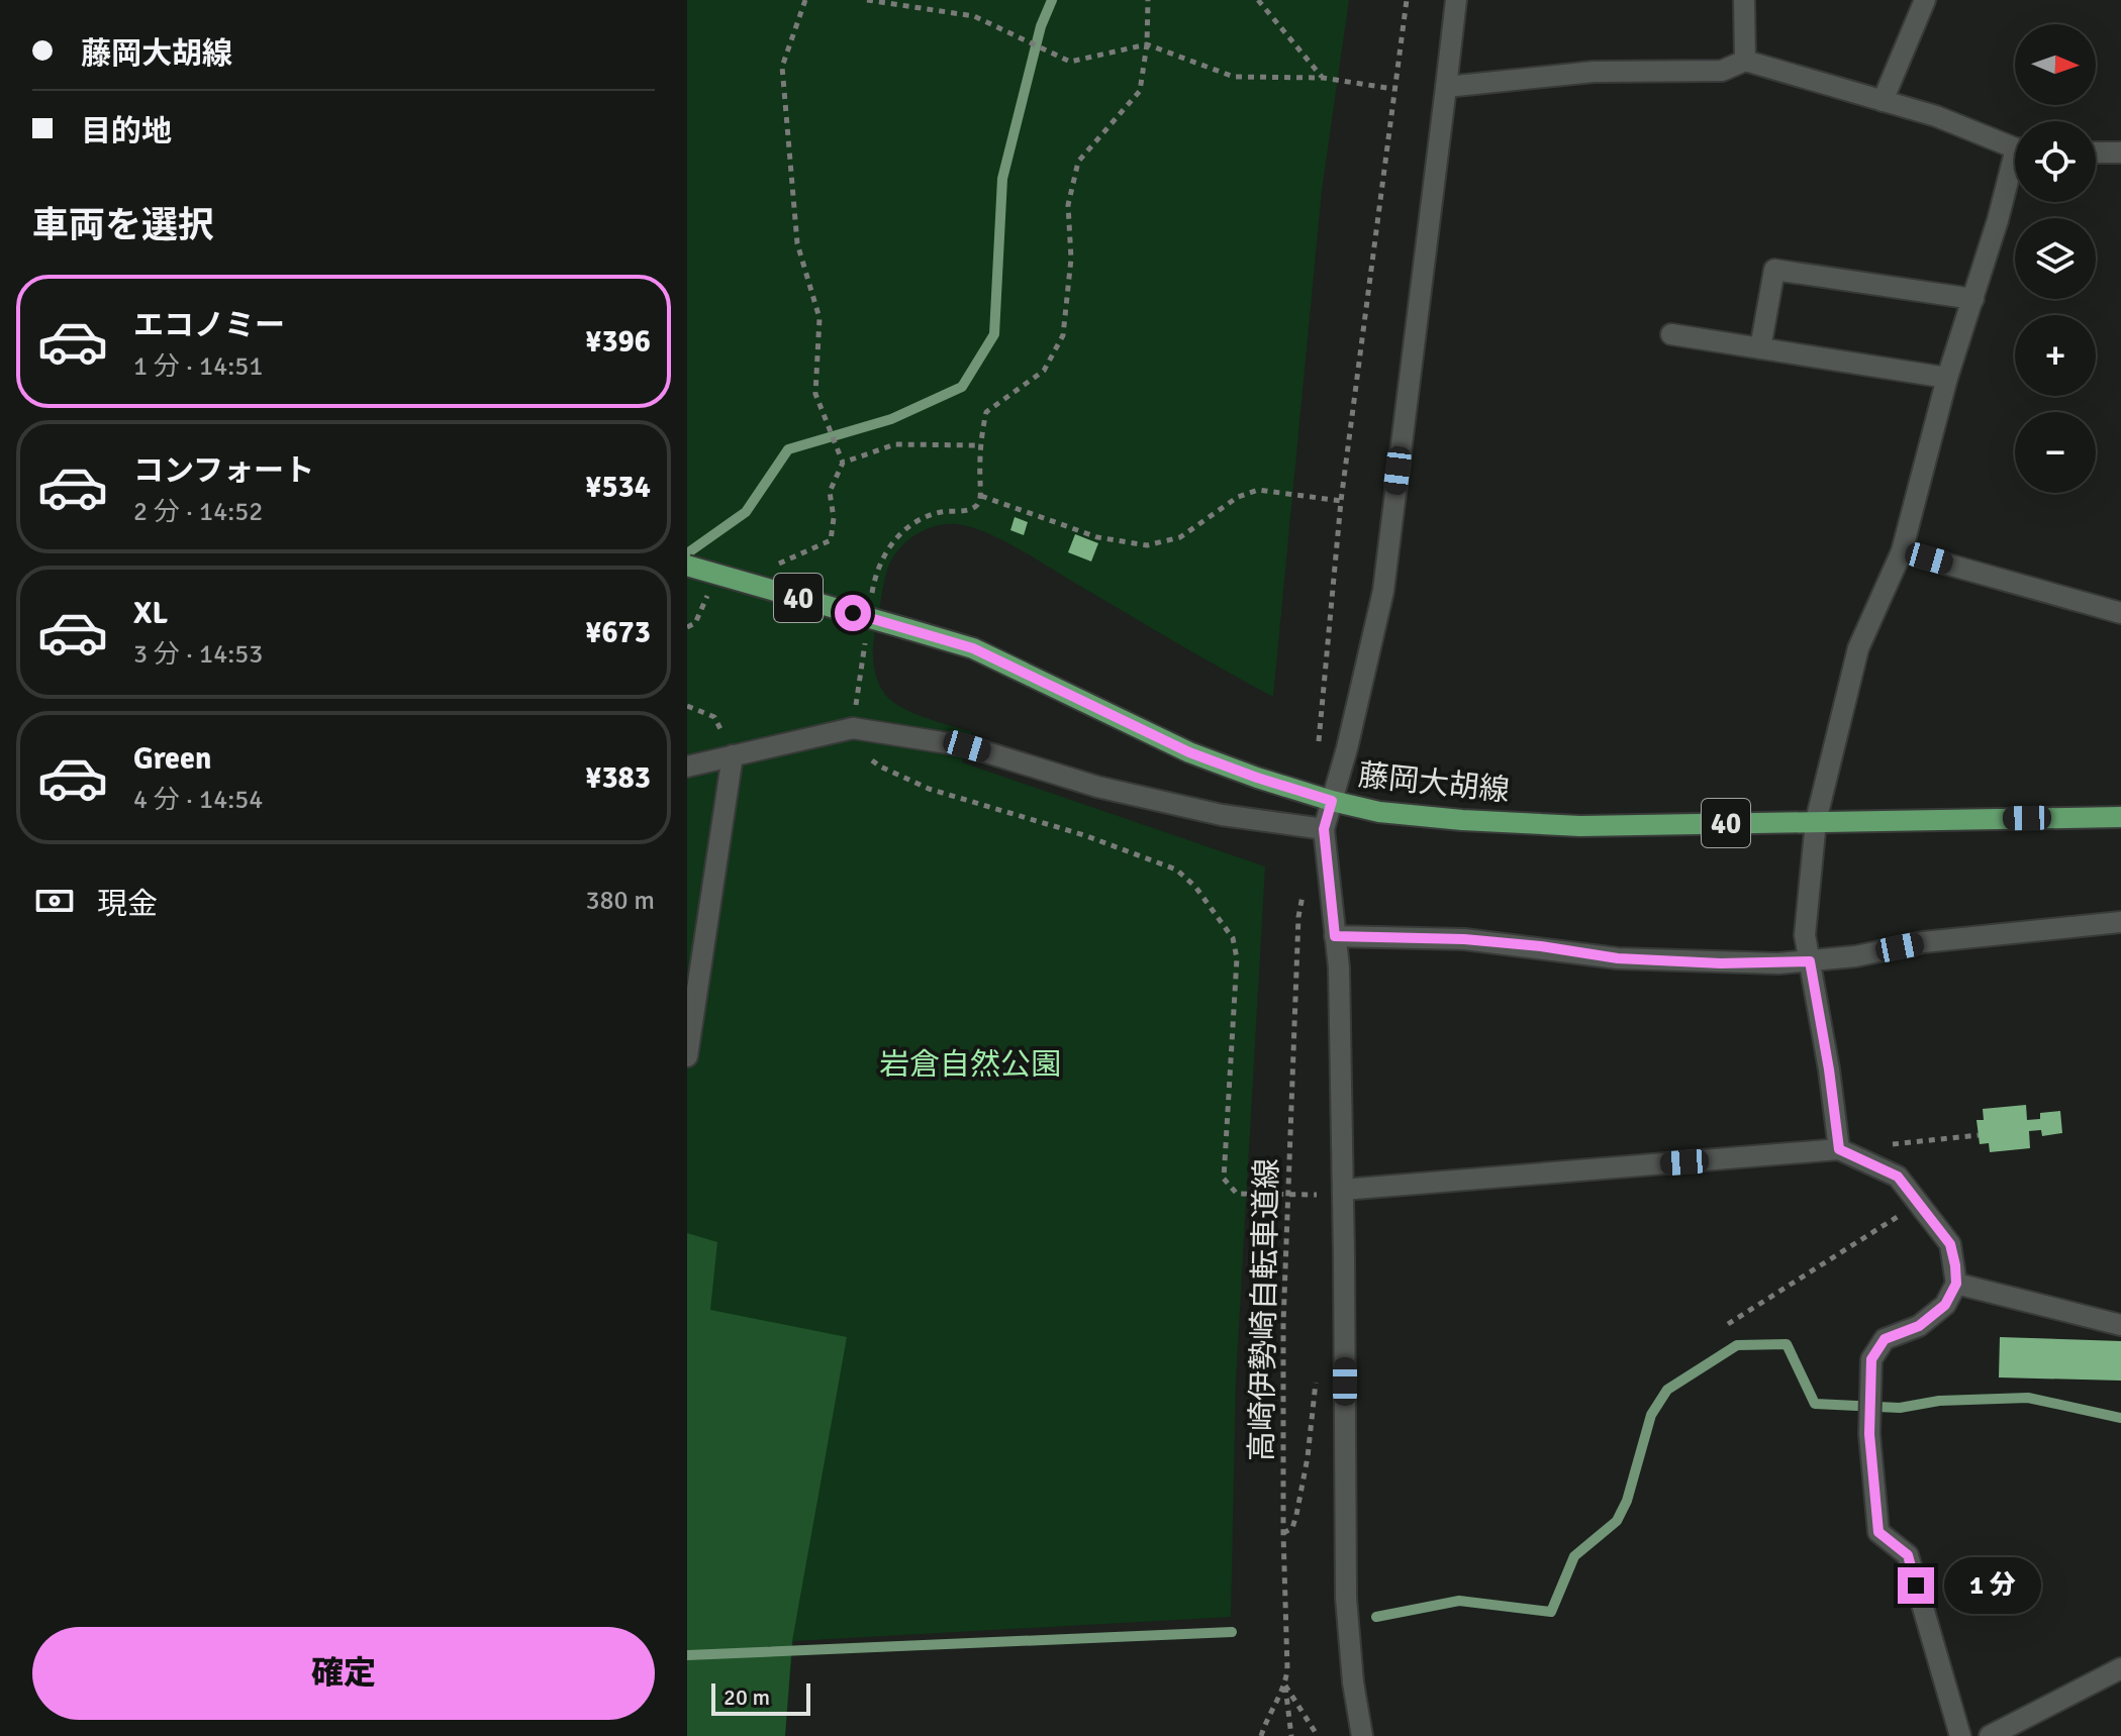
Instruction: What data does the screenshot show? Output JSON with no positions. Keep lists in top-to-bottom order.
{
  "streets": {
    "main road": ["40", "藤岡大胡線"],
    "path": ["高崎伊勢崎自転車道線"]
  },
  "parks": ["岩倉自然公園"],
  "scale_bar": "20 m",
  "north": "right",
  "page": {
    "banner": ["藤岡大胡線", "目的地"],
    "map_buttons": ["+", "−"],
    "heading": "車両を選択",
    "list": [
      {
        "name": "エコノミー",
        "note": "1 分 · 14:51",
        "value": "¥396"
      },
      {
        "name": "コンフォート",
        "note": "2 分 · 14:52",
        "value": "¥534"
      },
      {
        "name": "XL",
        "note": "3 分 · 14:53",
        "value": "¥673"
      },
      {
        "name": "Green",
        "note": "4 分 · 14:54",
        "value": "¥383"
      }
    ],
    "pay": ["現金", "380 m"],
    "bubble": "1 分",
    "buttons": "確定",
    "scale": "20 m"
  }
}
